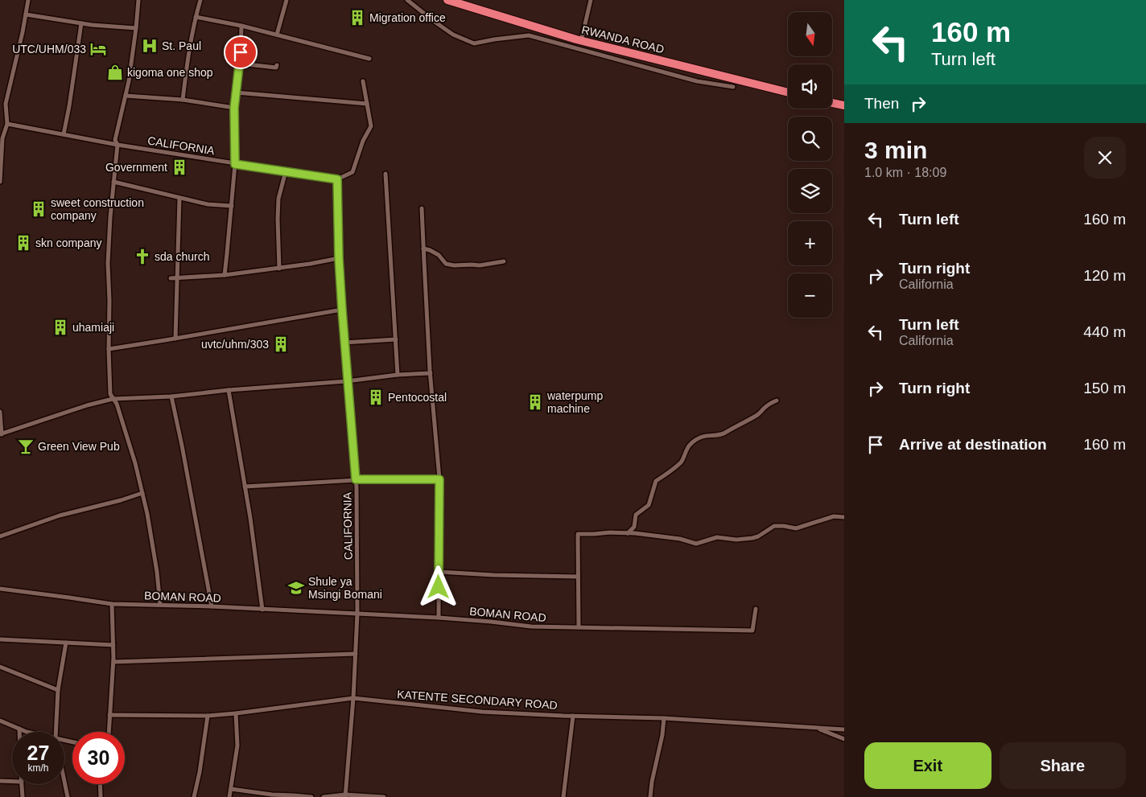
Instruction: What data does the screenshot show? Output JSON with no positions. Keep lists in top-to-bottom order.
{
  "streets": {
    "highway": ["RWANDA ROAD"],
    "street": ["CALIFORNIA", "BOMAN ROAD", "KATENTE SECONDARY ROAD"]
  },
  "crossings": [
    ["CALIFORNIA", "BOMAN ROAD"],
    ["CALIFORNIA", "KATENTE SECONDARY ROAD"]
  ],
  "places": {
    "building": [
      "Migration office",
      "Government",
      "sweet construction company",
      "skn company",
      "uhamiaji",
      "uvtc/uhm/303",
      "Pentocostal",
      "waterpump machine"
    ],
    "hospital": ["St. Paul"],
    "hotel": ["UTC/UHM/033"],
    "shop": ["kigoma one shop"],
    "church": ["sda church"],
    "bar": ["Green View Pub"],
    "school or university": ["Shule ya Msingi Bomani"]
  },
  "north": "bottom",
  "page": {
    "turn": ["160 m", "Turn left"],
    "map_buttons": ["+", "−"],
    "then": "Then",
    "heading": ["3 min", "1.0 km · 18:09"],
    "list": [
      {
        "name": "Turn left",
        "value": "160 m"
      },
      {
        "name": "Turn right",
        "note": "California",
        "value": "120 m"
      },
      {
        "name": "Turn left",
        "note": "California",
        "value": "440 m"
      },
      {
        "name": "Turn right",
        "value": "150 m"
      },
      {
        "name": "Arrive at destination",
        "value": "160 m"
      }
    ],
    "speed": "27 km/h",
    "limit": "30",
    "buttons": ["Exit", "Share"]
  }
}
